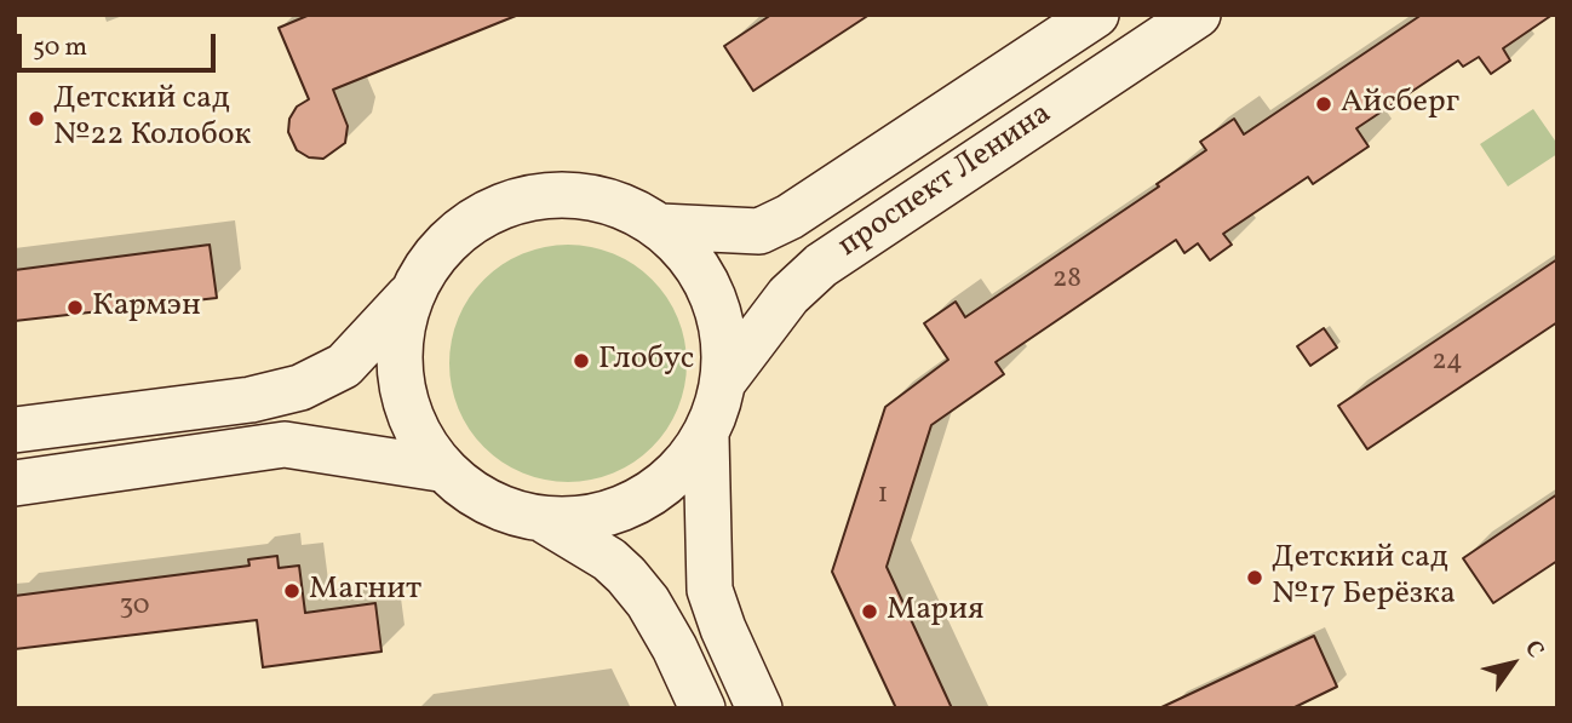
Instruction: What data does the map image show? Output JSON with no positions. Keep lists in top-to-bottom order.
{
  "streets": {
    "main road": ["проспект Ленина"]
  },
  "places": [
    "Айсберг",
    "Детский сад №22 Колобок",
    "Кармэн",
    "Глобус",
    "Детский сад №17 Берёзка",
    "Магнит",
    "Мария"
  ],
  "house_numbers": [
    "28",
    "24",
    "1",
    "30"
  ],
  "scale_bar": "50 m",
  "north": "top right"
}
